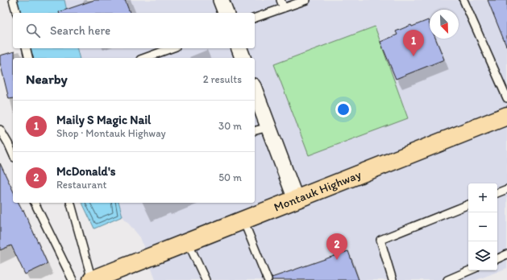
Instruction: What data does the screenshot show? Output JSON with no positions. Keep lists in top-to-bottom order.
{
  "streets": {
    "main road": ["Montauk Highway"]
  },
  "north": "bottom right",
  "page": {
    "search": "Search here",
    "pins": ["1", "2"],
    "heading": ["Nearby", "2 results"],
    "list": [
      {
        "mark": "1",
        "name": "Maily S Magic Nail",
        "note": "Shop · Montauk Highway",
        "value": "30 m"
      },
      {
        "mark": "2",
        "name": "McDonald's",
        "note": "Restaurant",
        "value": "50 m"
      }
    ],
    "map_buttons": ["+", "−"]
  }
}
